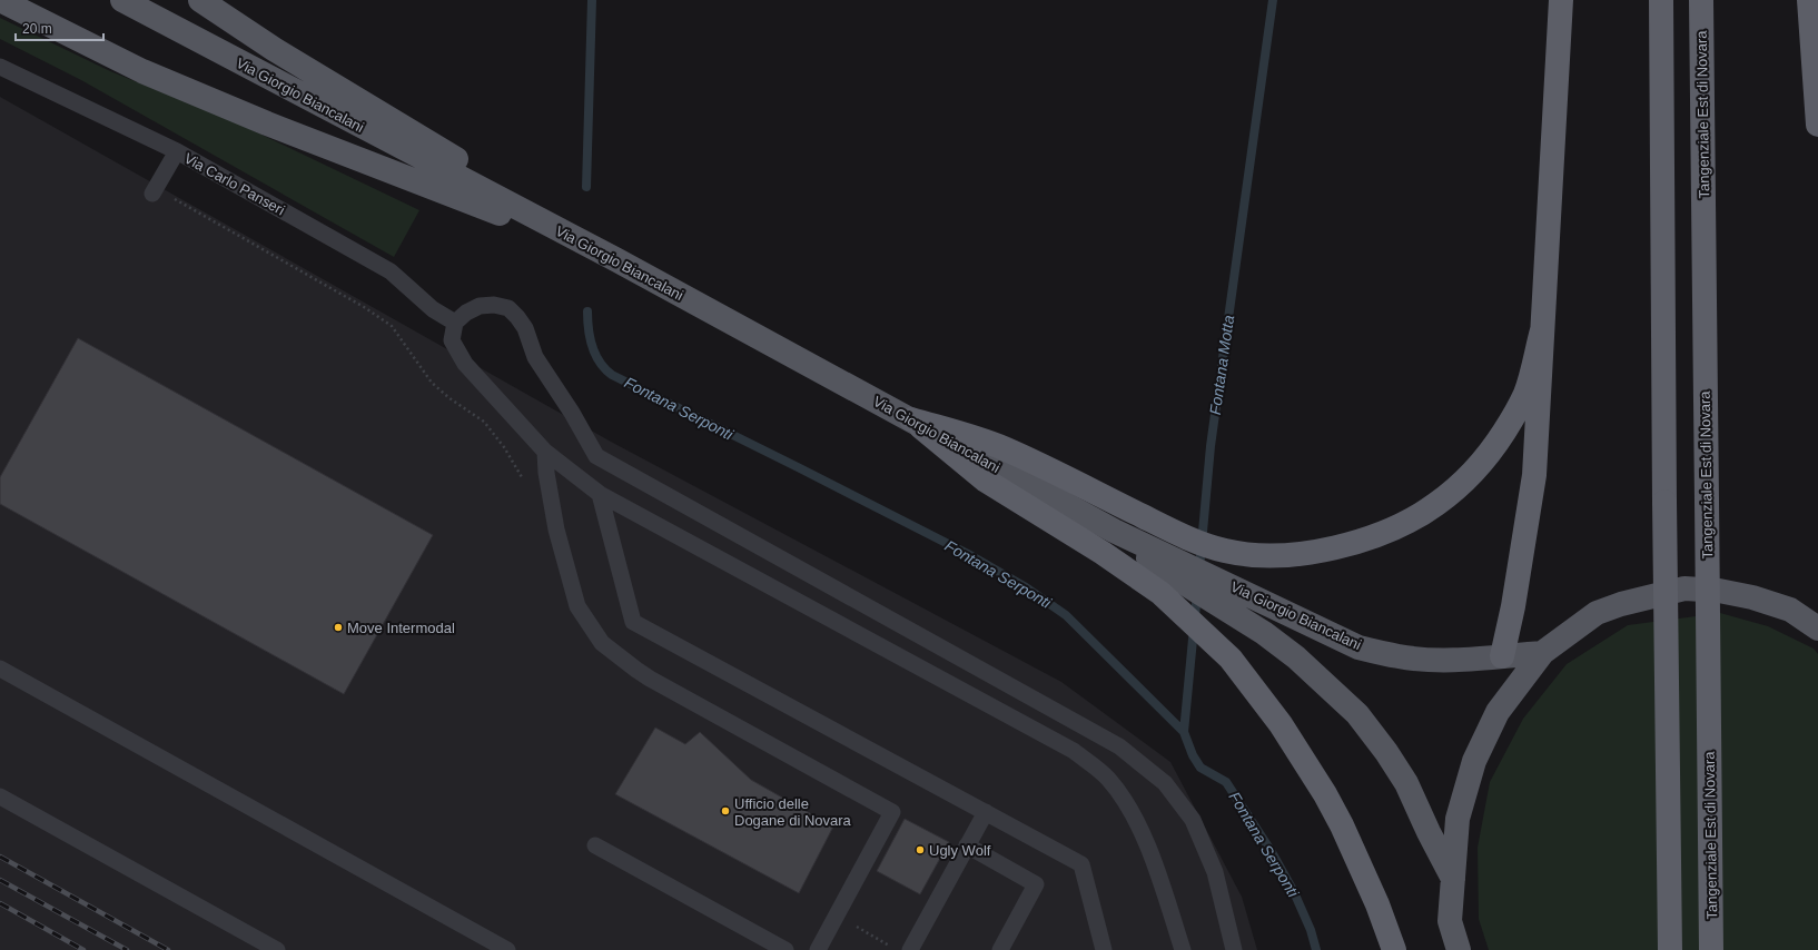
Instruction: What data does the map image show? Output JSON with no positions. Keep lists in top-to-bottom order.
{
  "streets": {
    "highway": ["Tangenziale Est di Novara"],
    "main road": ["Via Giorgio Biancalani"],
    "lane": ["Via Carlo Panseri"]
  },
  "water": ["Fontana Motta", "Fontana Serponti"],
  "places": ["Move Intermodal", "Ufficio delle Dogane di Novara", "Ugly Wolf"],
  "scale_bar": "20 m"
}
